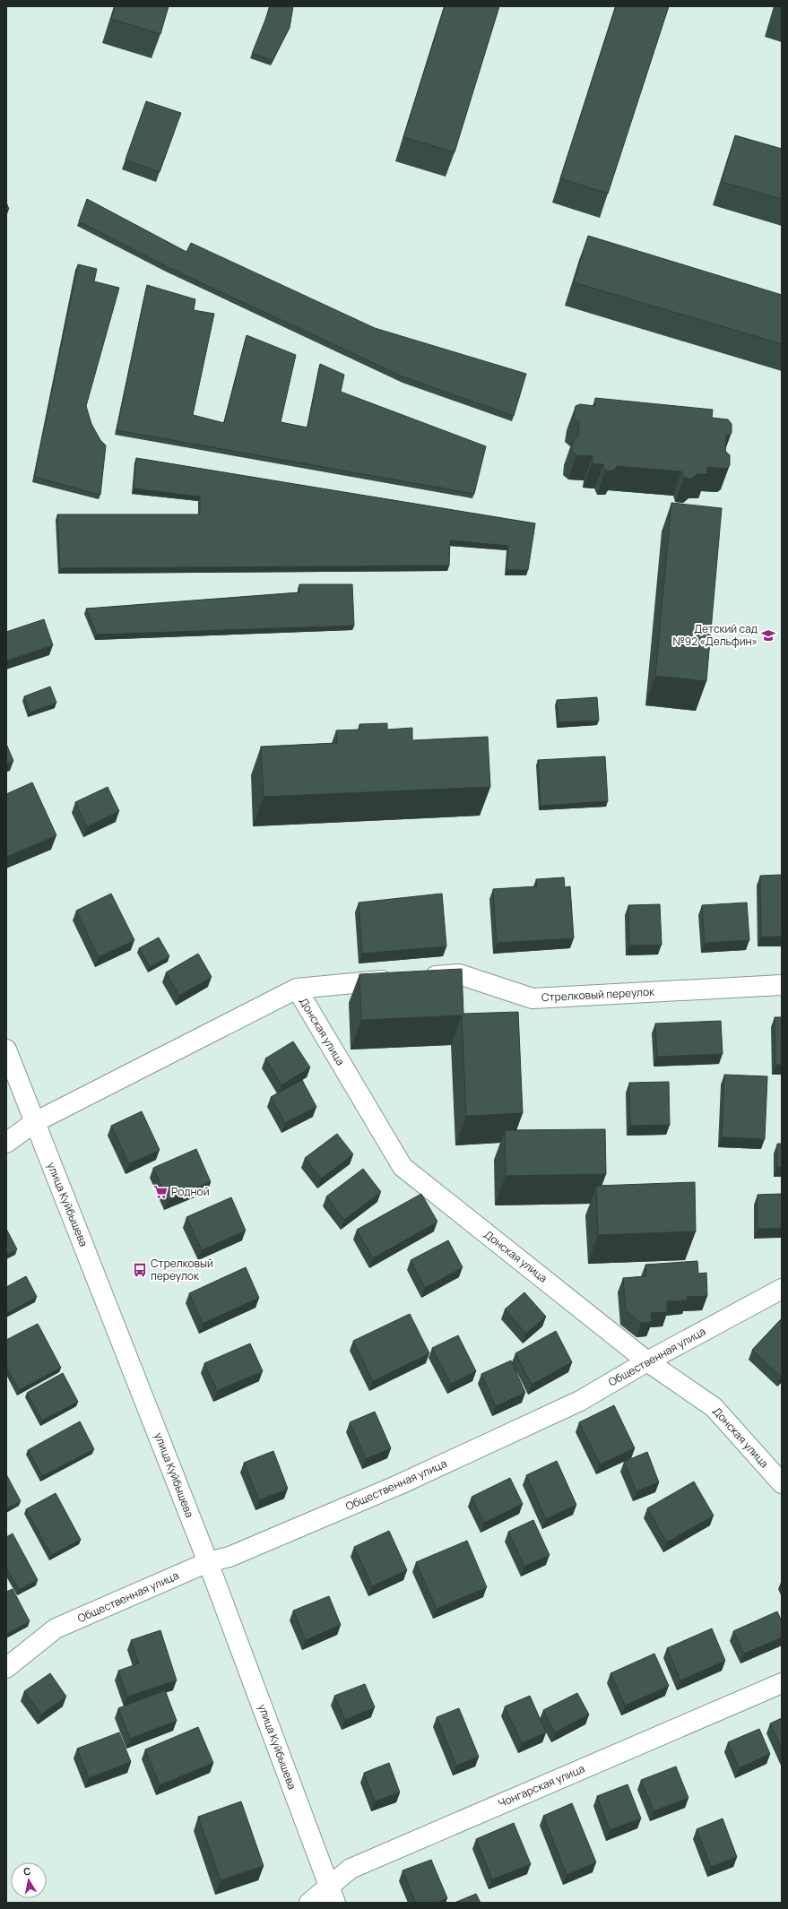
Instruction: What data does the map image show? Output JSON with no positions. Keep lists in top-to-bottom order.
{
  "streets": {
    "street": [
      "Стрелковый переулок",
      "Донская улица",
      "улица Куйбышева",
      "Общественная улица",
      "Чонгарская улица"
    ]
  },
  "crossings": [
    ["Стрелковый переулок", "Донская улица"],
    ["Стрелковый переулок", "улица Куйбышева"],
    ["Донская улица", "Общественная улица"],
    ["улица Куйбышева", "Общественная улица"],
    ["улица Куйбышева", "Чонгарская улица"]
  ],
  "places": {
    "school or university": ["Детский сад №92 «Дельфин»"],
    "supermarket": ["Родной"],
    "bus stop": ["Стрелковый переулок"]
  },
  "north": "top"
}
